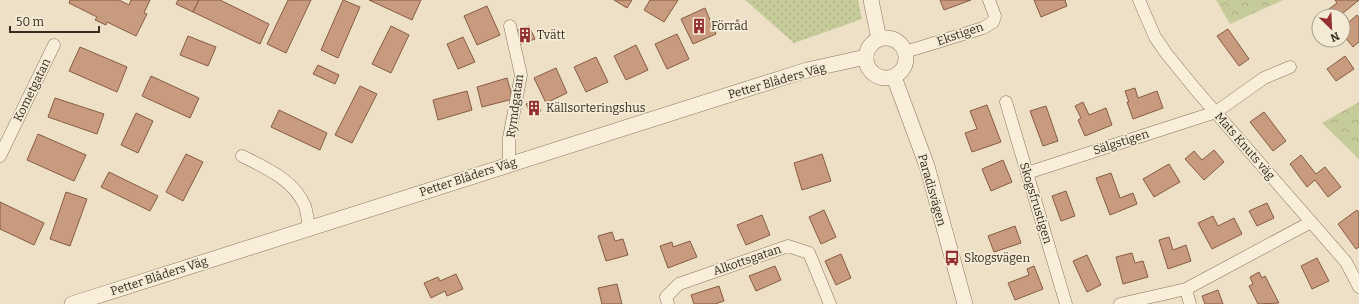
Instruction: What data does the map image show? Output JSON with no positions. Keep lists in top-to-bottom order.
{
  "streets": {
    "street": [
      "Ekstigen",
      "Petter Blåders Väg",
      "Kometgatan",
      "Rymdgatan",
      "Sälgstigen",
      "Mats Knuts väg",
      "Paradisvägen",
      "Skogsfrustigen",
      "Alkottsgatan"
    ]
  },
  "crossings": [
    ["Ekstigen", "Petter Blåders Väg"],
    ["Ekstigen", "Paradisvägen"],
    ["Petter Blåders Väg", "Rymdgatan"],
    ["Petter Blåders Väg", "Paradisvägen"],
    ["Sälgstigen", "Mats Knuts väg"],
    ["Sälgstigen", "Skogsfrustigen"]
  ],
  "places": {
    "building": ["Förråd", "Tvätt", "Källsorteringshus"],
    "bus stop": ["Skogsvägen"]
  },
  "scale_bar": "50 m",
  "north": "bottom right"
}
